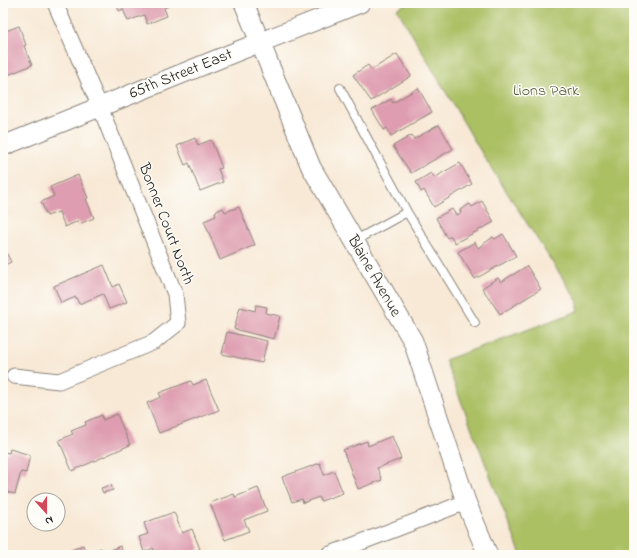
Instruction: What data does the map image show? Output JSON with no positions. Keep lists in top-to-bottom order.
{
  "streets": {
    "street": ["65th Street East", "Bonner Court North", "Blaine Avenue"]
  },
  "crossings": [
    ["65th Street East", "Bonner Court North"],
    ["65th Street East", "Blaine Avenue"]
  ],
  "parks": ["Lions Park"],
  "north": "bottom"
}
